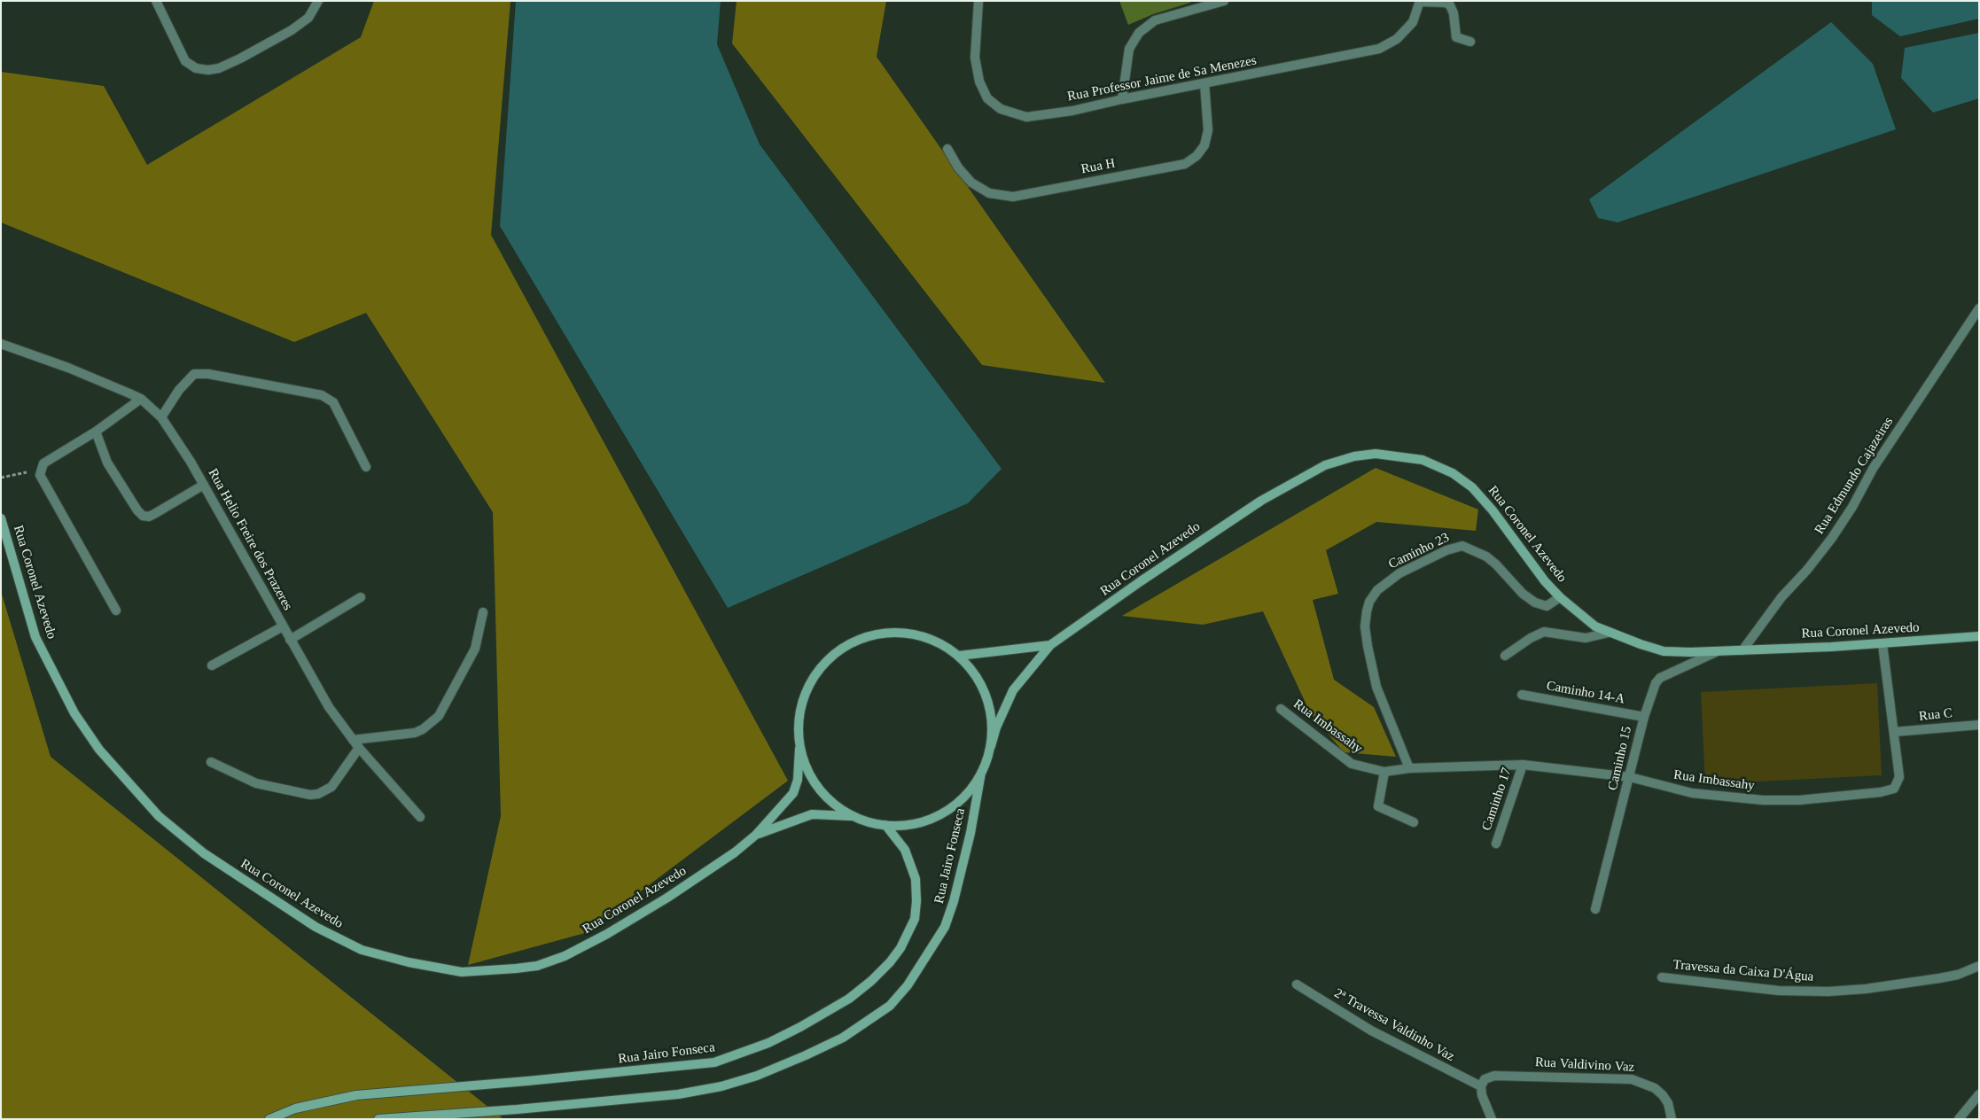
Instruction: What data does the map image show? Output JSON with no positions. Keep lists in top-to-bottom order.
{
  "streets": {
    "main road": ["Rua Coronel Azevedo", "Rua Jairo Fonseca"],
    "street": [
      "Rua Professor Jaime de Sa Menezes",
      "Rua H",
      "Rua Edmundo Cajazeiras",
      "Rua Helio Freire dos Prazeres",
      "Caminho 23",
      "Caminho 14-A",
      "Rua C",
      "Rua Imbassahy",
      "Caminho 15",
      "Caminho 17",
      "Travessa da Caixa D'Água",
      "2ª Travessa Valdinho Vaz",
      "Rua Valdivino Vaz"
    ]
  },
  "crossings": [
    ["Rua Professor Jaime de Sa Menezes", "Rua H"],
    ["Rua Edmundo Cajazeiras", "Rua Coronel Azevedo"],
    ["Rua Coronel Azevedo", "Caminho 23"],
    ["Rua Coronel Azevedo", "Rua Imbassahy"],
    ["Rua Coronel Azevedo", "Caminho 15"],
    ["Caminho 23", "Rua Imbassahy"],
    ["Caminho 14-A", "Caminho 15"],
    ["Rua C", "Rua Imbassahy"],
    ["Rua Imbassahy", "Caminho 15"],
    ["Rua Imbassahy", "Caminho 17"],
    ["2ª Travessa Valdinho Vaz", "Rua Valdivino Vaz"]
  ]
}
